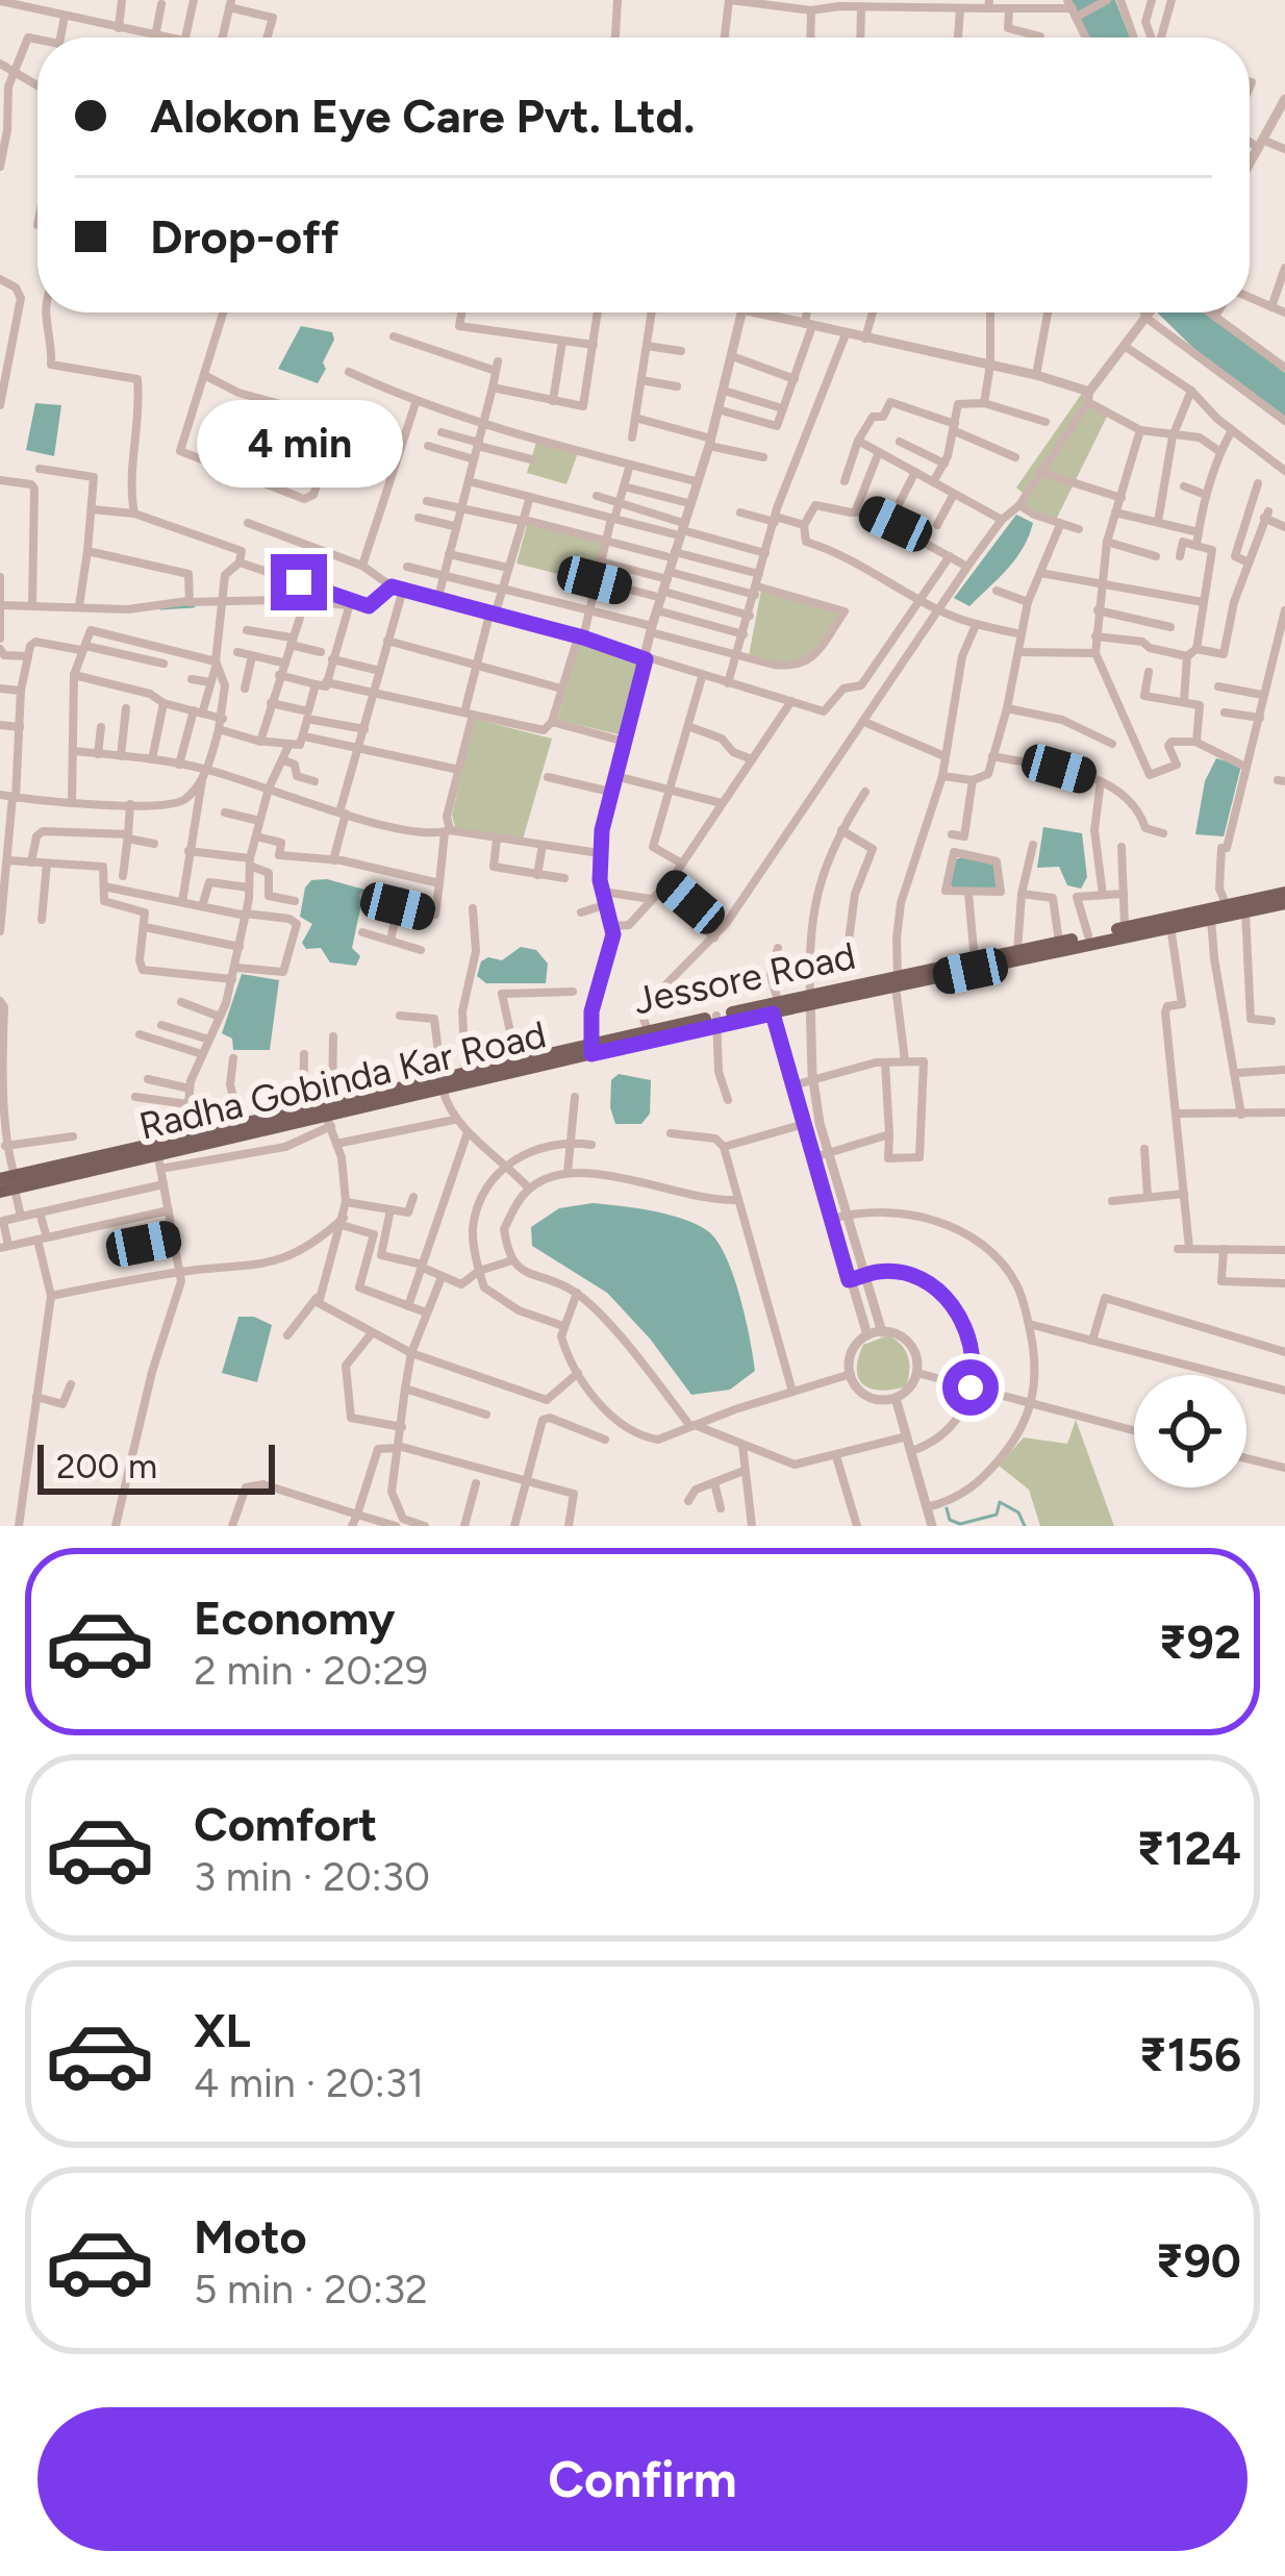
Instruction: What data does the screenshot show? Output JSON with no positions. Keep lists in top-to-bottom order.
{
  "streets": {
    "main road": ["Jessore Road", "Radha Gobinda Kar Road"]
  },
  "crossings": [
    ["Jessore Road", "Radha Gobinda Kar Road"]
  ],
  "scale_bar": "200 m",
  "page": {
    "banner": ["Alokon Eye Care Pvt. Ltd.", "Drop-off"],
    "bubble": "4 min",
    "scale": "200 m",
    "list": [
      {
        "name": "Economy",
        "note": "2 min · 20:29",
        "value": "₹92"
      },
      {
        "name": "Comfort",
        "note": "3 min · 20:30",
        "value": "₹124"
      },
      {
        "name": "XL",
        "note": "4 min · 20:31",
        "value": "₹156"
      },
      {
        "name": "Moto",
        "note": "5 min · 20:32",
        "value": "₹90"
      }
    ],
    "buttons": "Confirm"
  }
}
